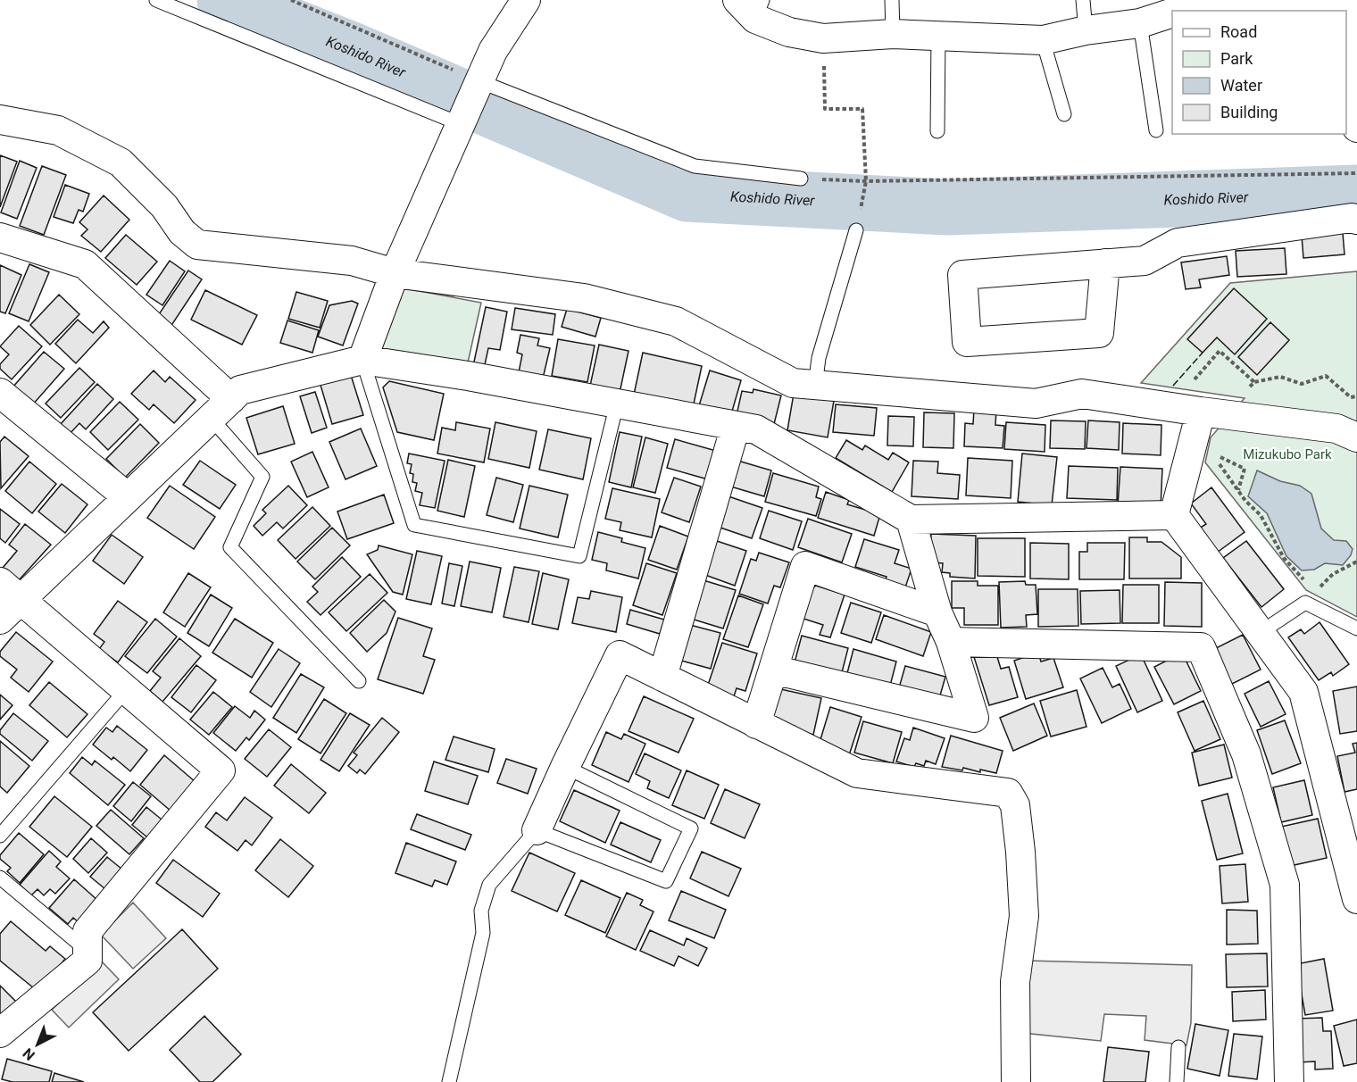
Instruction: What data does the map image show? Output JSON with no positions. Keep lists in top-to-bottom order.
{
  "water": ["Koshido River"],
  "parks": ["Mizukubo Park"],
  "legend": [
    "Road",
    "Park",
    "Water",
    "Building"
  ],
  "north": "bottom left"
}
